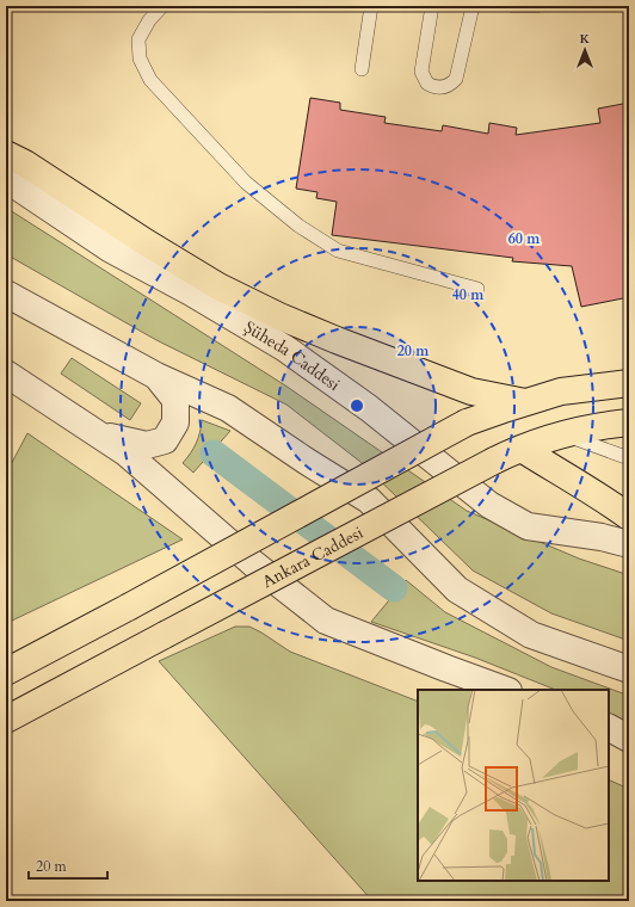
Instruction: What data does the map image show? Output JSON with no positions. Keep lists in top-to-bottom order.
{
  "streets": {
    "main road": ["Ankara Caddesi"],
    "street": ["Şüheda Caddesi"]
  },
  "scale_bar": "20 m",
  "north": "top",
  "rings": ["60 m", "40 m", "20 m"]
}
